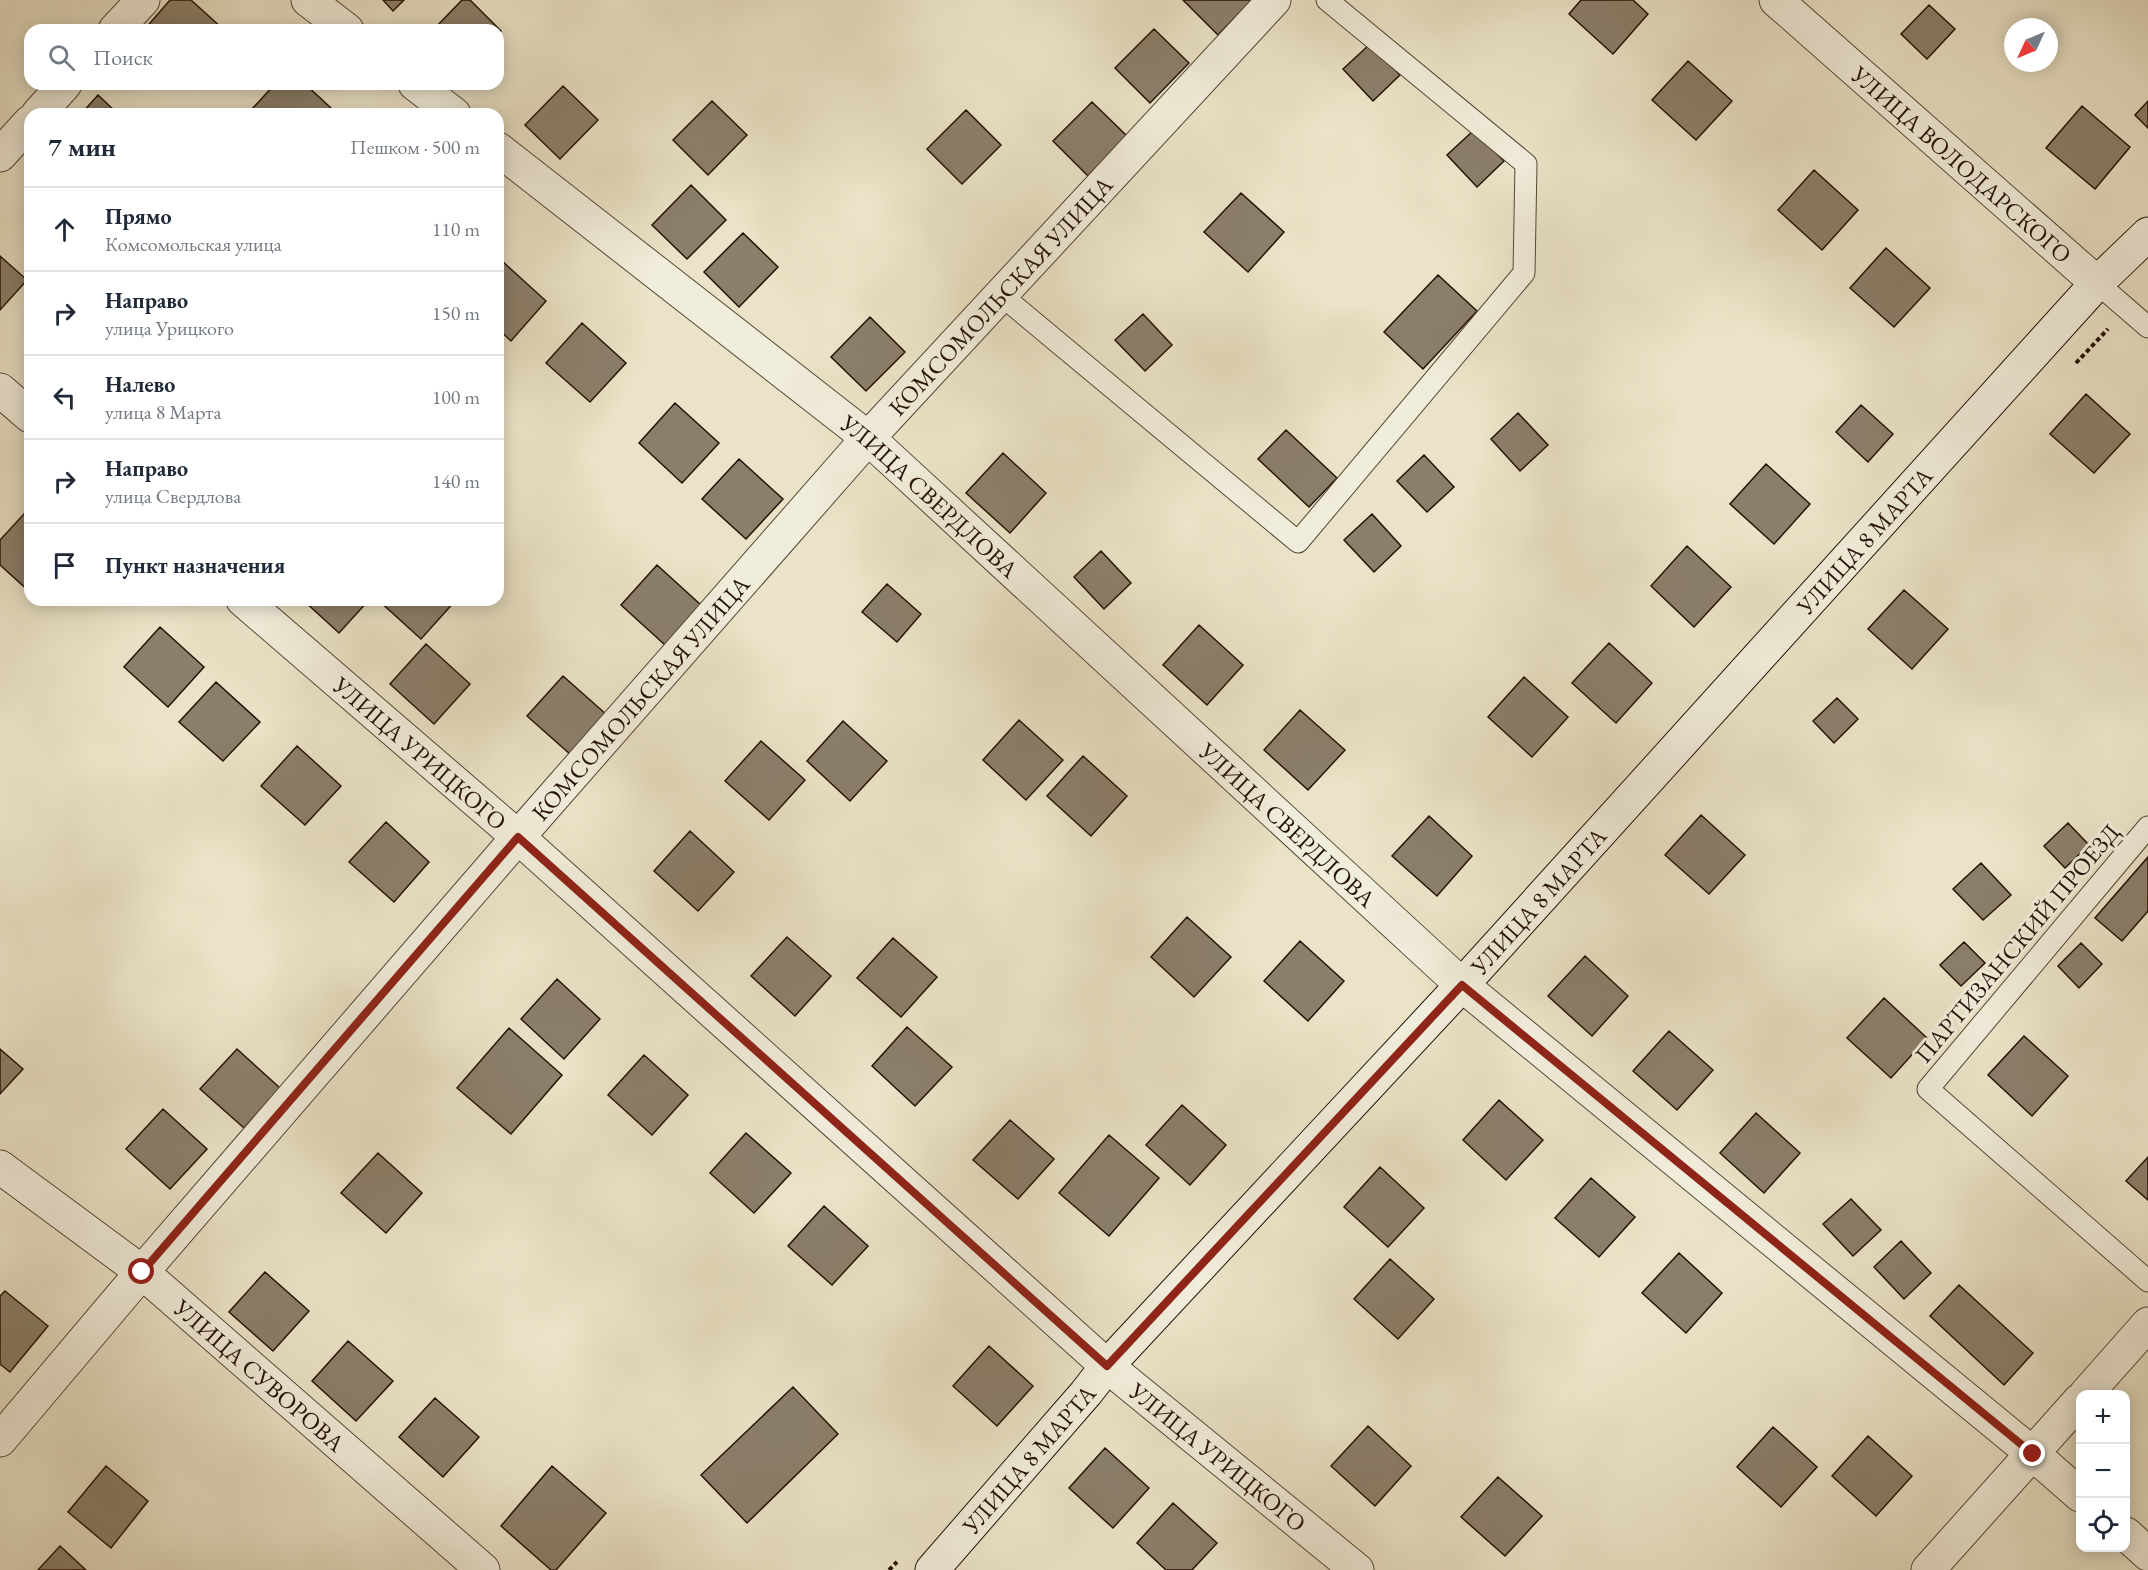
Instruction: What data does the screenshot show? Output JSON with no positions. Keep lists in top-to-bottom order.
{
  "streets": {
    "street": [
      "УЛИЦА ВОЛОДАРСКОГО",
      "КОМСОМОЛЬСКАЯ УЛИЦА",
      "УЛИЦА СВЕРДЛОВА",
      "УЛИЦА 8 МАРТА",
      "УЛИЦА УРИЦКОГО",
      "УЛИЦА СУВОРОВА"
    ],
    "lane": ["ПАРТИЗАНСКИЙ ПРОЕЗД"]
  },
  "crossings": [
    ["УЛИЦА ВОЛОДАРСКОГО", "УЛИЦА 8 МАРТА"],
    ["КОМСОМОЛЬСКАЯ УЛИЦА", "УЛИЦА СВЕРДЛОВА"],
    ["КОМСОМОЛЬСКАЯ УЛИЦА", "УЛИЦА УРИЦКОГО"],
    ["КОМСОМОЛЬСКАЯ УЛИЦА", "УЛИЦА СУВОРОВА"],
    ["УЛИЦА СВЕРДЛОВА", "УЛИЦА 8 МАРТА"],
    ["УЛИЦА 8 МАРТА", "УЛИЦА УРИЦКОГО"]
  ],
  "north": "bottom left",
  "page": {
    "search": "Поиск",
    "heading": ["7 мин", "Пешком · 500 m"],
    "list": [
      ["Прямо", "Комсомольская улица", "110 m"],
      ["Направо", "улица Урицкого", "150 m"],
      ["Налево", "улица 8 Марта", "100 m"],
      ["Направо", "улица Свердлова", "140 m"],
      "Пункт назначения"
    ],
    "map_buttons": ["+", "−"]
  }
}
